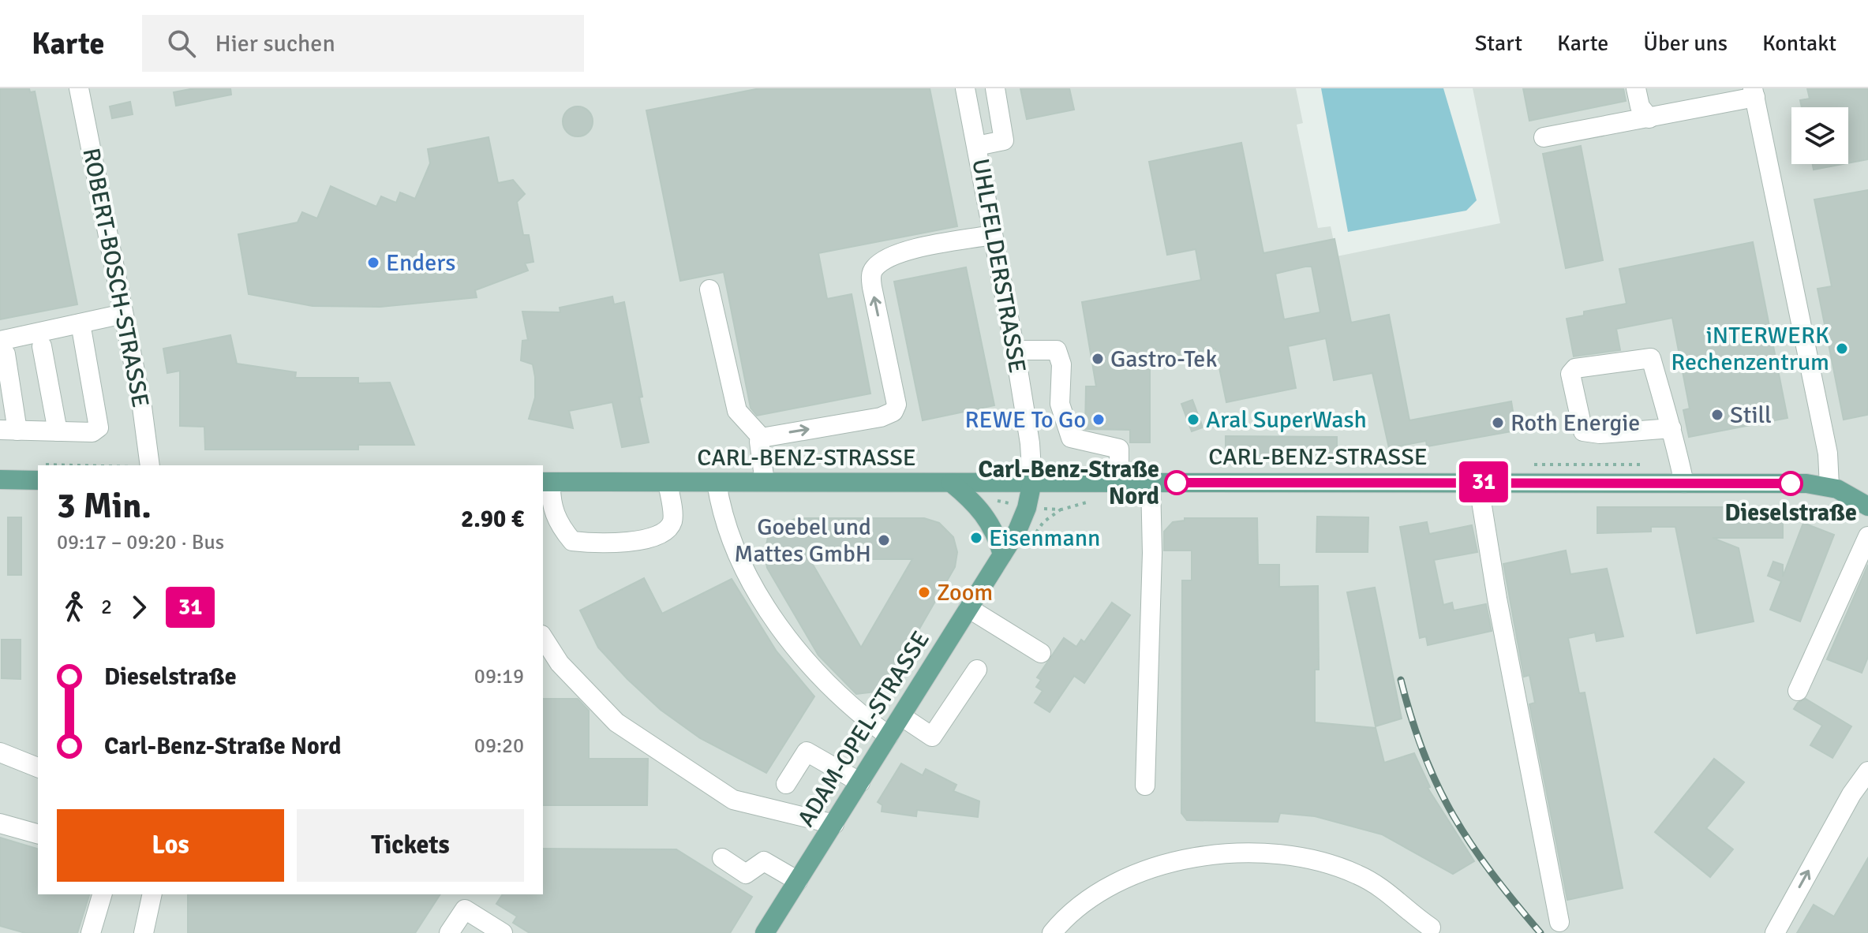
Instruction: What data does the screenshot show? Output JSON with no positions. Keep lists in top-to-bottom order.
{
  "streets": {
    "main road": ["CARL-BENZ-STRASSE", "ADAM-OPEL-STRASSE"],
    "street": ["UHLFELDERSTRASSE", "ROBERT-BOSCH-STRASSE"]
  },
  "crossings": [
    ["UHLFELDERSTRASSE", "CARL-BENZ-STRASSE"],
    ["UHLFELDERSTRASSE", "ADAM-OPEL-STRASSE"],
    ["CARL-BENZ-STRASSE", "ADAM-OPEL-STRASSE"]
  ],
  "places": [
    "Enders",
    "iNTERWERK Rechenzentrum",
    "Gastro-Tek",
    "Still",
    "REWE To Go",
    "Aral SuperWash",
    "Roth Energie",
    "Carl-Benz-Straße Nord",
    "Dieselstraße",
    "Eisenmann",
    "Goebel und Mattes GmbH",
    "Zoom"
  ],
  "lines": ["bus line 31"],
  "page": {
    "header": "Karte",
    "search": "Hier suchen",
    "nav": [
      "Start",
      "Karte",
      "Über uns",
      "Kontakt"
    ],
    "on_map": "31",
    "heading": ["3 Min.", "09:17 – 09:20 · Bus", "2.90 €"],
    "legs": ["2", "31"],
    "list": [
      {
        "name": "Dieselstraße",
        "value": "09:19"
      },
      {
        "name": "Carl-Benz-Straße Nord",
        "value": "09:20"
      }
    ],
    "buttons": ["Los", "Tickets"]
  }
}
